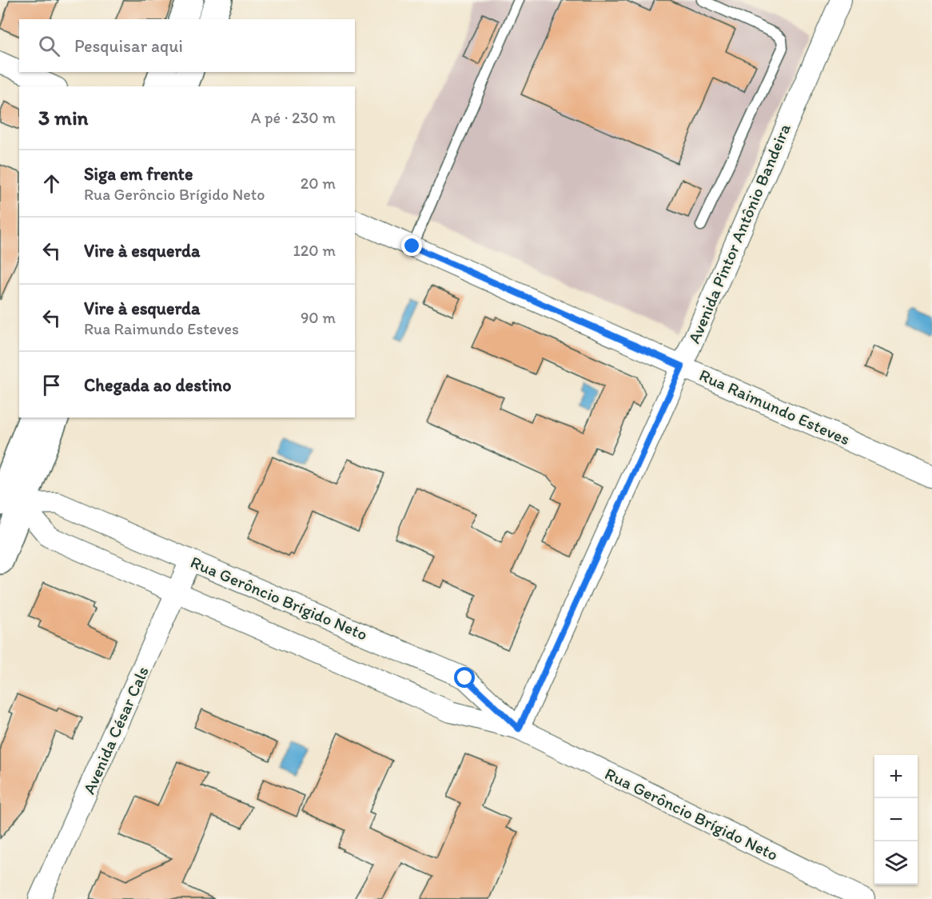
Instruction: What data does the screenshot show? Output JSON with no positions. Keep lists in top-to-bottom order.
{
  "streets": {
    "street": [
      "Avenida Pintor Antônio Bandeira",
      "Rua Raimundo Esteves",
      "Rua Gerôncio Brígido Neto",
      "Avenida César Cals"
    ]
  },
  "crossings": [
    ["Avenida Pintor Antônio Bandeira", "Rua Raimundo Esteves"],
    ["Avenida Pintor Antônio Bandeira", "Rua Gerôncio Brígido Neto"],
    ["Rua Gerôncio Brígido Neto", "Avenida César Cals"]
  ],
  "page": {
    "search": "Pesquisar aqui",
    "heading": ["3 min", "A pé · 230 m"],
    "list": [
      ["Siga em frente", "Rua Gerôncio Brígido Neto", "20 m"],
      ["Vire à esquerda", "120 m"],
      ["Vire à esquerda", "Rua Raimundo Esteves", "90 m"],
      "Chegada ao destino"
    ],
    "map_buttons": ["+", "−"]
  }
}
